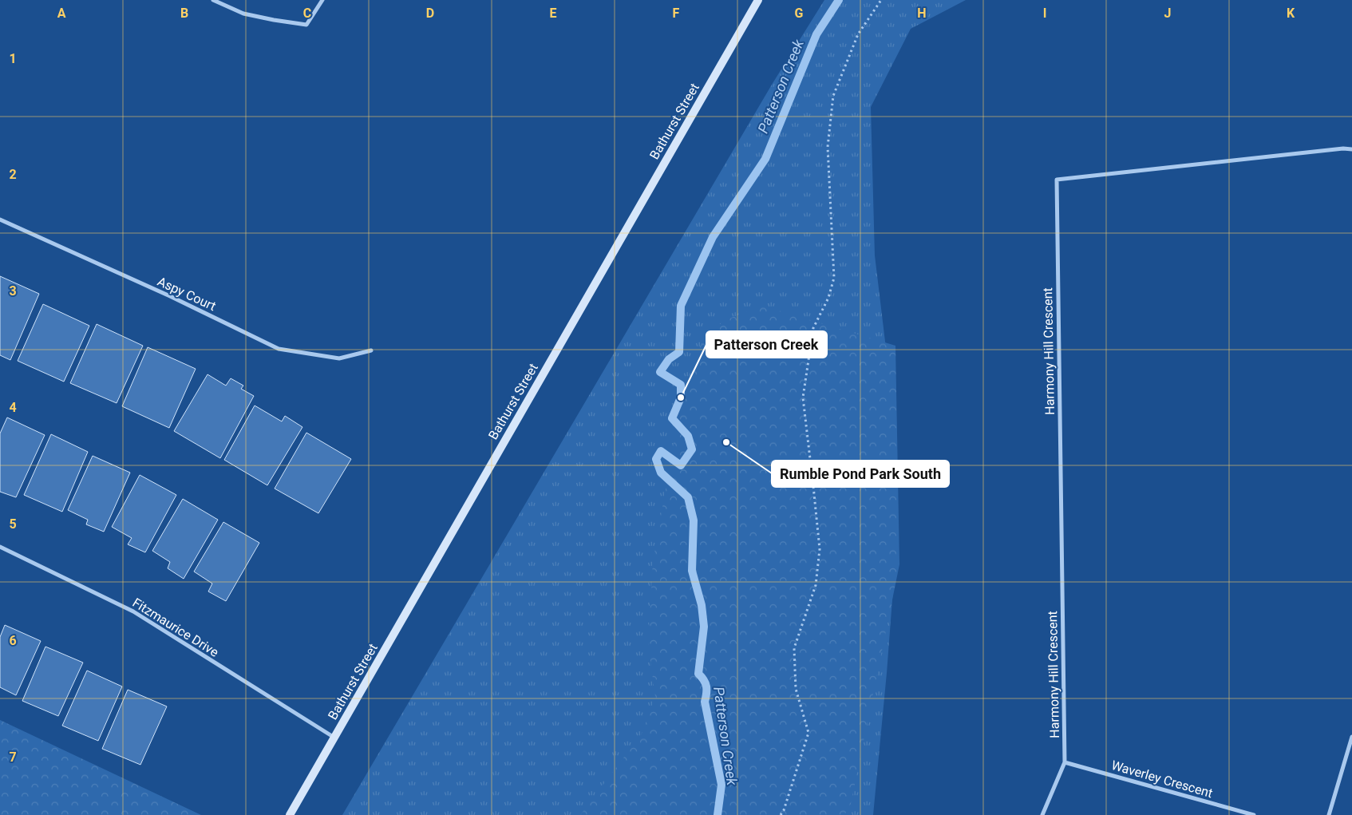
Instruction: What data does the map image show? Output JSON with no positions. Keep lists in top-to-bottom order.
{
  "streets": {
    "main road": ["Bathurst Street"],
    "street": [
      "Aspy Court",
      "Harmony Hill Crescent",
      "Fitzmaurice Drive",
      "Waverley Crescent"
    ]
  },
  "crossings": [
    ["Bathurst Street", "Fitzmaurice Drive"],
    ["Harmony Hill Crescent", "Waverley Crescent"]
  ],
  "water": ["Patterson Creek"],
  "places": ["Patterson Creek", "Rumble Pond Park South"],
  "grid": {
    "columns": [
      "A",
      "B",
      "C",
      "D",
      "E",
      "F",
      "G",
      "H",
      "I",
      "J",
      "K"
    ],
    "rows": [
      "1",
      "2",
      "3",
      "4",
      "5",
      "6",
      "7"
    ]
  }
}
